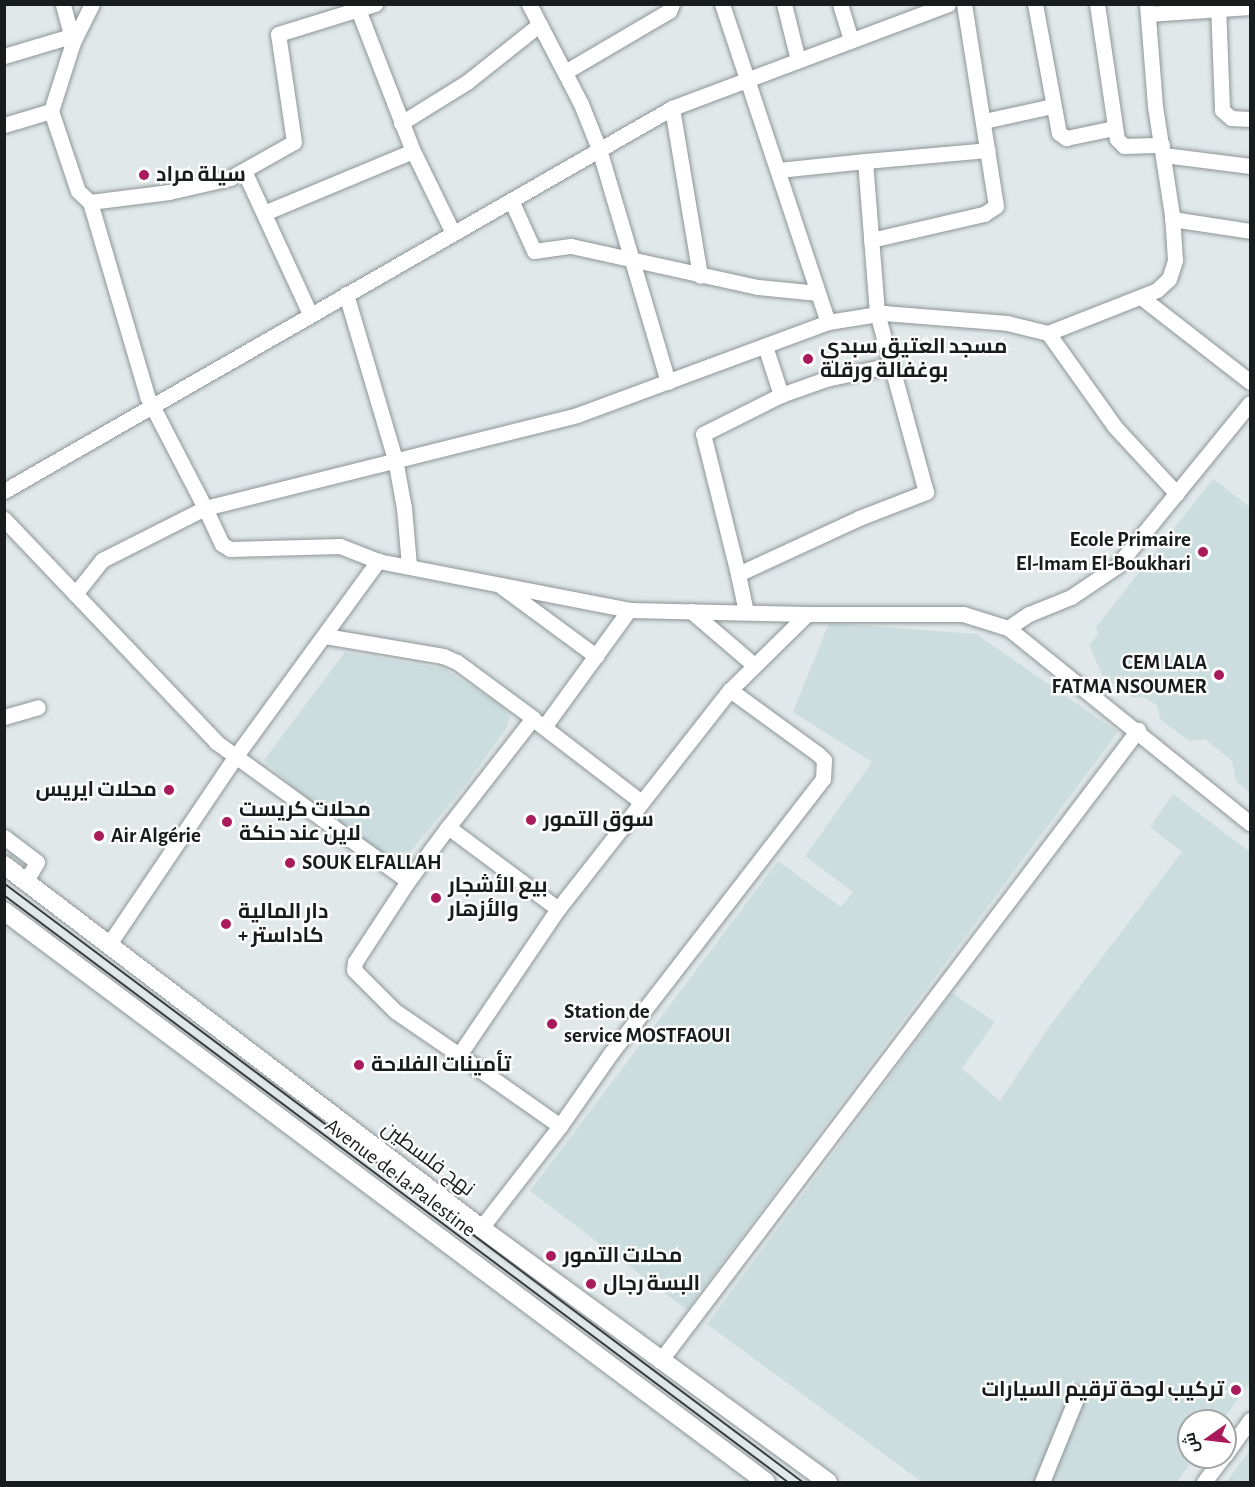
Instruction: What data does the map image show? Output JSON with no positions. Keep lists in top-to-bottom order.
{
  "streets": {
    "main road": ["نهج فلسطين", "Avenue de la Palestine"]
  },
  "places": [
    "سيلة مراد",
    "مسجد العتيق سبدي بوغفالة ورقلة",
    "Ecole Primaire El-Imam El-Boukhari",
    "CEM LALA FATMA NSOUMER",
    "محلات ايريس",
    "سوق التمور",
    "محلات كريست لاين عند حنكة",
    "Air Algérie",
    "SOUK ELFALLAH",
    "بيع الأشجار والأزهار",
    "دار المالية + كاداستر",
    "Station de service MOSTFAOUI",
    "تأمينات الفلاحة",
    "محلات التمور",
    "البسة رجال",
    "تركيب لوحة ترقيم السيارات"
  ],
  "north": "left"
}
